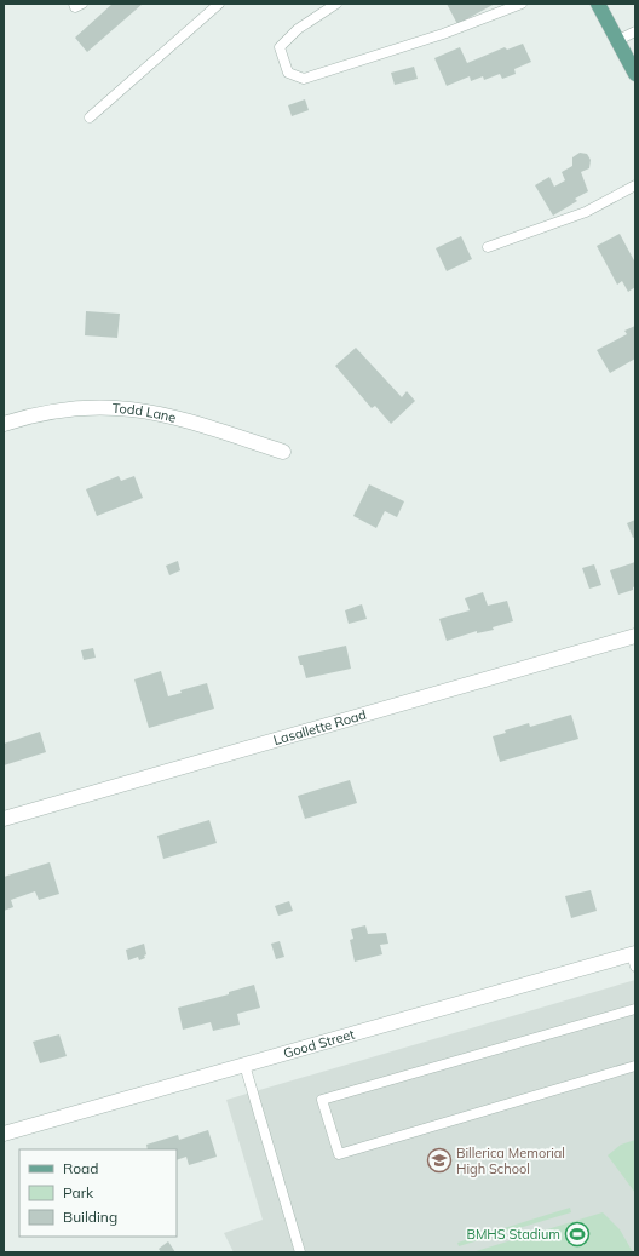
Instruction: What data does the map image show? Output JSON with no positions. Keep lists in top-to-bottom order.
{
  "streets": {
    "street": ["Todd Lane", "Lasallette Road", "Good Street"]
  },
  "places": {
    "school or university": ["Billerica Memorial High School"],
    "sports": ["BMHS Stadium"]
  },
  "legend": ["Road", "Park", "Building"]
}
